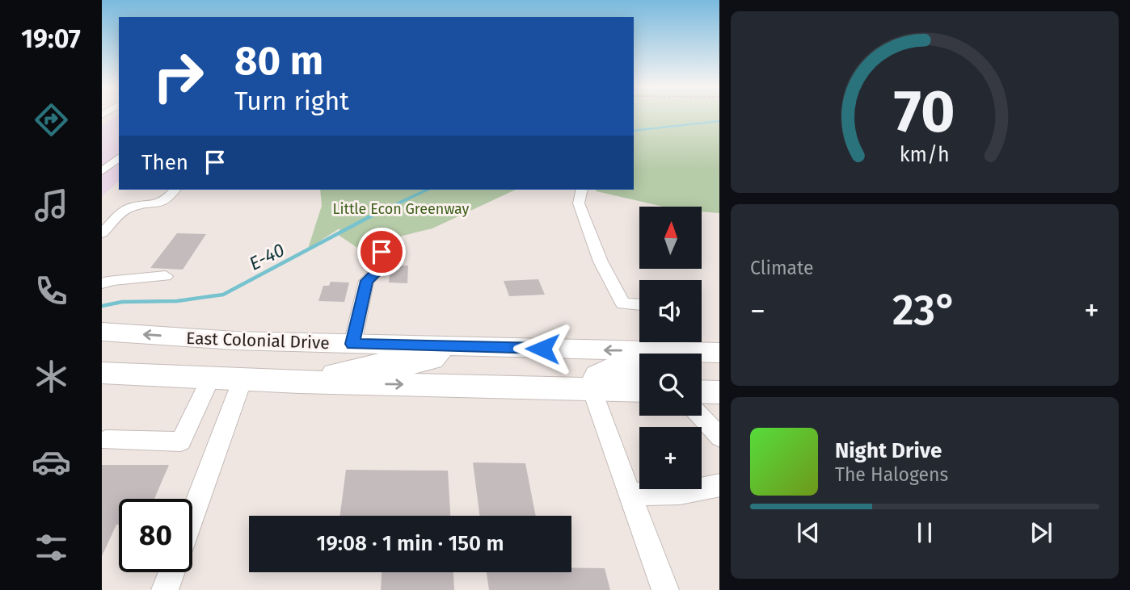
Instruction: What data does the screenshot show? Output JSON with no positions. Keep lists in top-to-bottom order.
{
  "streets": {
    "highway": ["East Colonial Drive"]
  },
  "water": ["E-40"],
  "parks": ["Little Econ Greenway"],
  "north": "top",
  "page": {
    "tabs": "19:07",
    "turn": ["80 m", "Turn right"],
    "then": "Then",
    "tile": "Climate",
    "map_buttons": "+",
    "heat": ["−", "23°", "+"],
    "song": ["Night Drive", "The Halogens"],
    "limit": "80",
    "trip": "19:08 · 1 min · 150 m",
    "gauge": ["70", "km/h"]
  }
}
